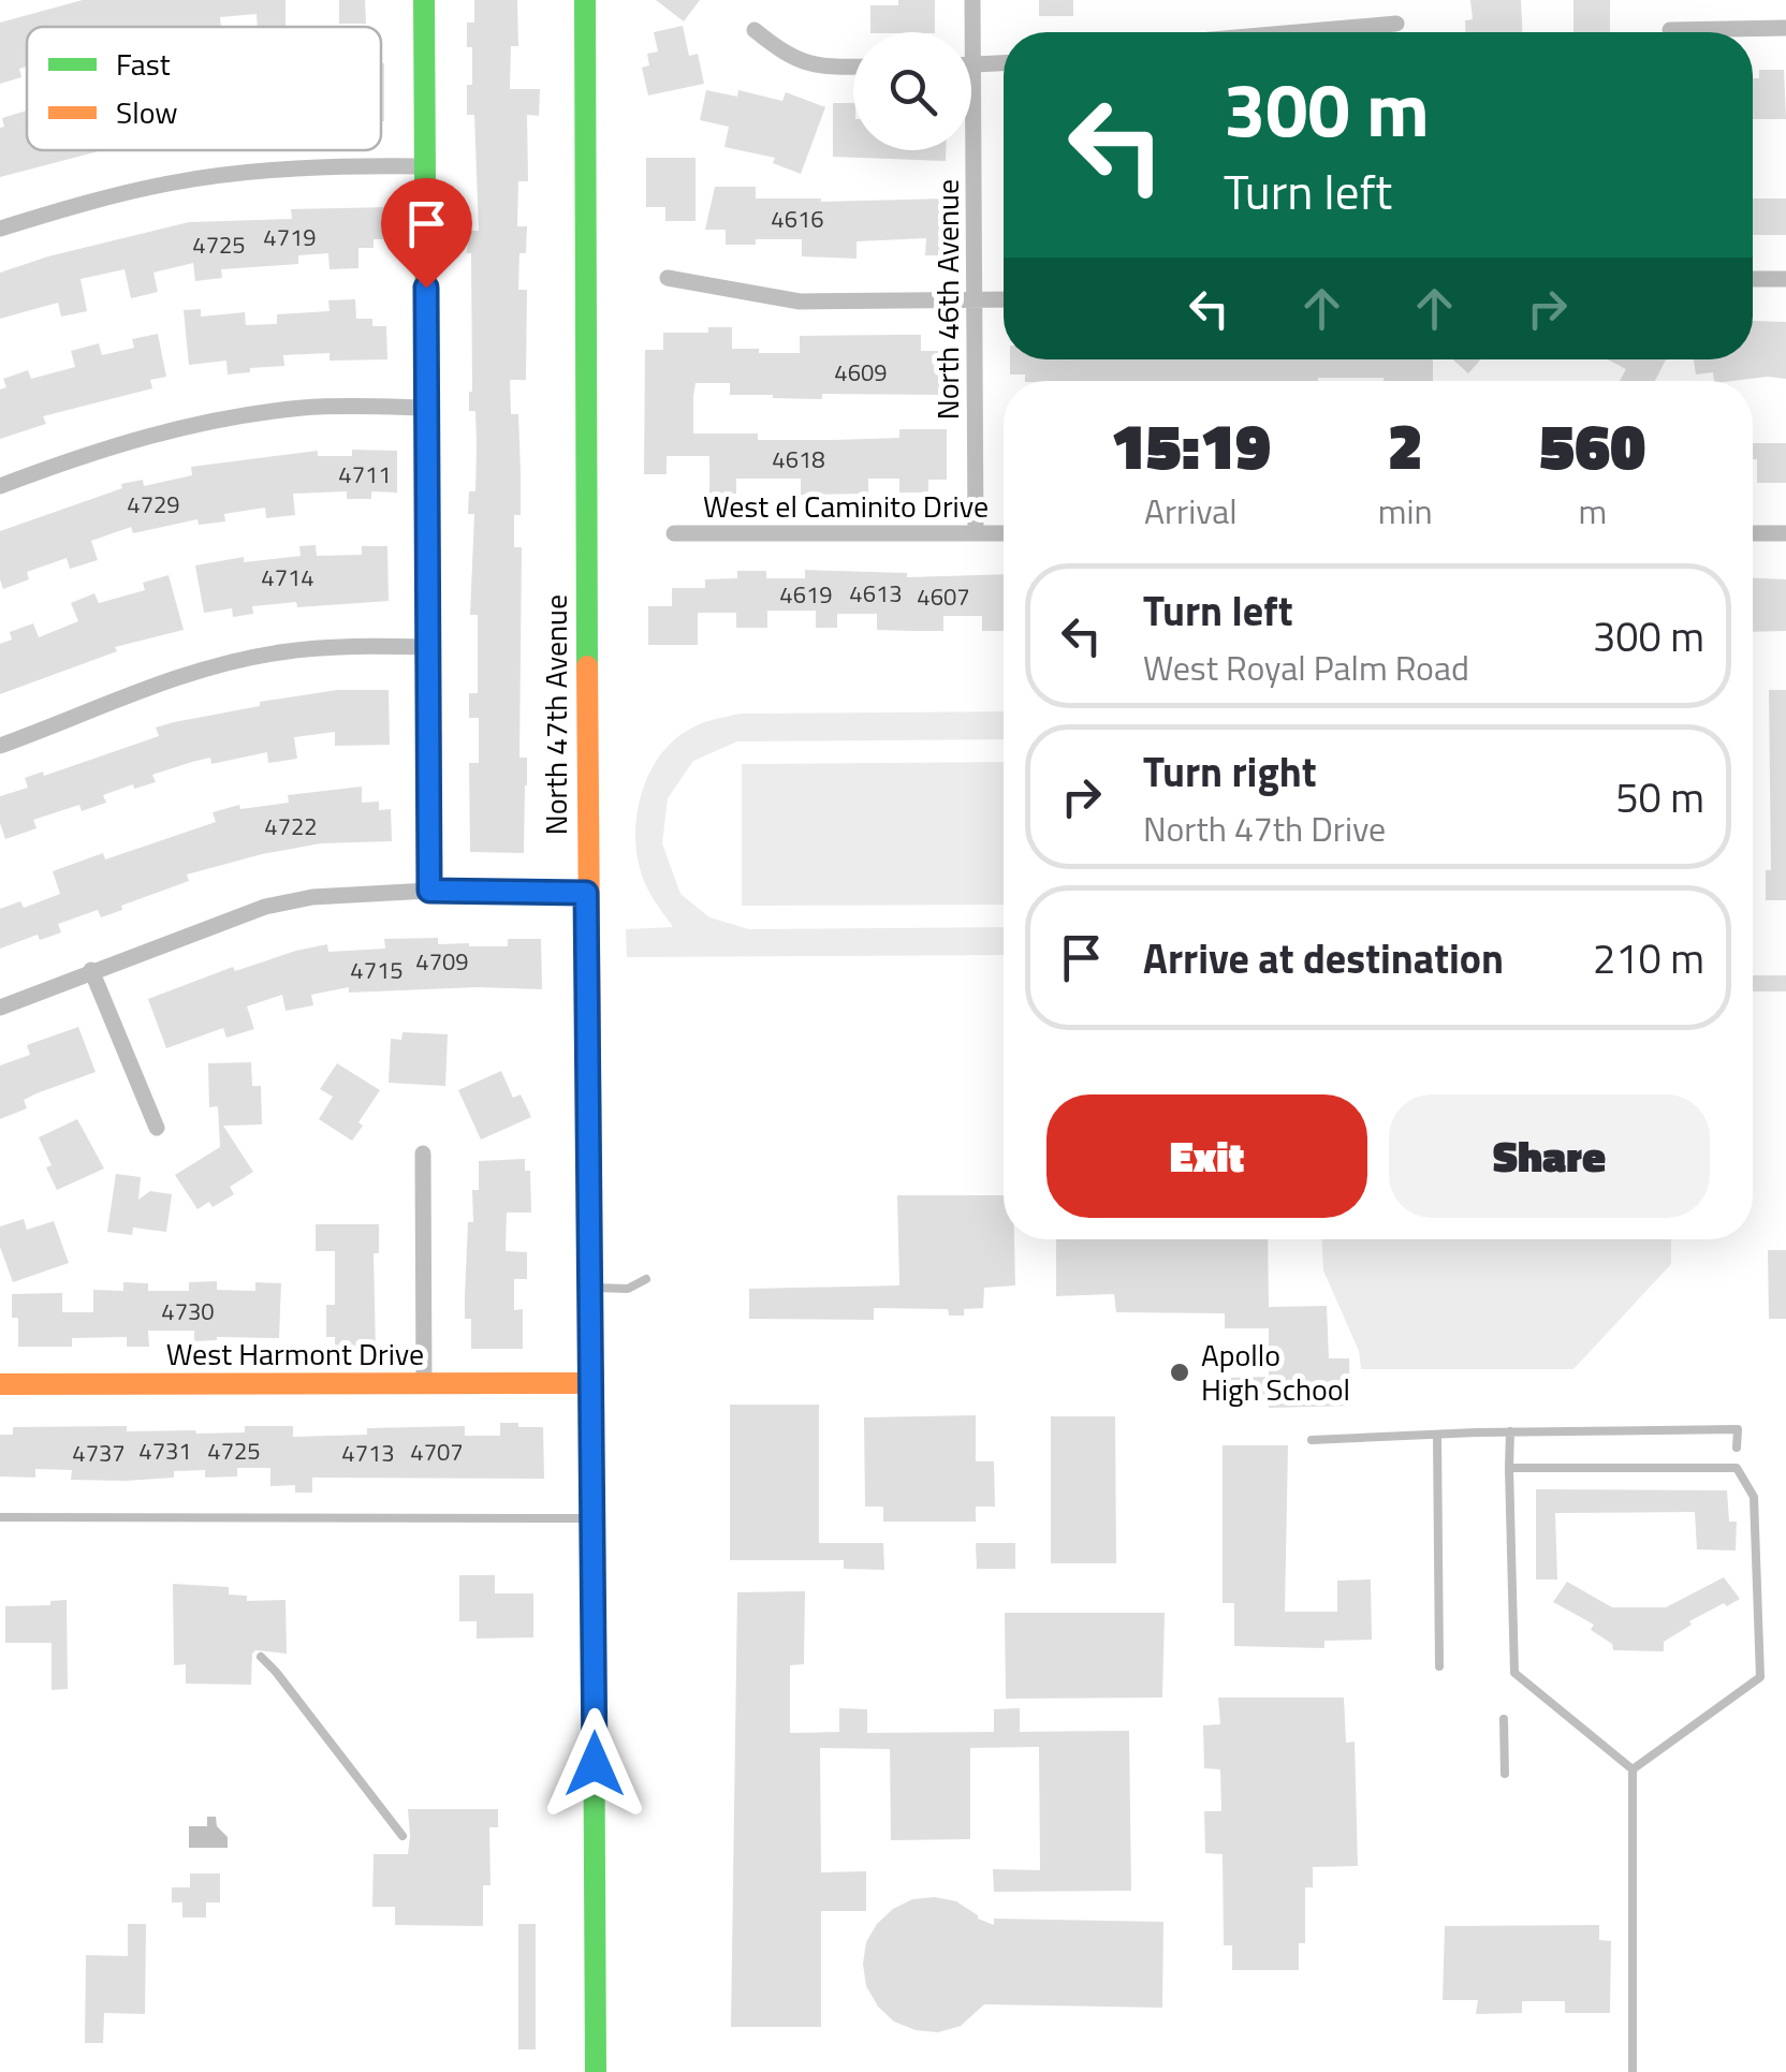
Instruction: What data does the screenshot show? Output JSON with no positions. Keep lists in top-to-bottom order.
{
  "streets": {
    "street": [
      "North 46th Avenue",
      "West el Caminito Drive",
      "North 47th Avenue",
      "West Harmont Drive"
    ]
  },
  "crossings": [
    ["North 46th Avenue", "West el Caminito Drive"],
    ["North 47th Avenue", "West Harmont Drive"]
  ],
  "places": ["Apollo High School"],
  "house_numbers": [
    "4616",
    "4719",
    "4725",
    "4609",
    "4618",
    "4711",
    "4729",
    "4714",
    "4613",
    "4619",
    "4607",
    "4722",
    "4709",
    "4715",
    "4730",
    "4731",
    "4725",
    "4707",
    "4737",
    "4713"
  ],
  "legend": ["Fast", "Slow"],
  "page": {
    "turn": ["300 m", "Turn left"],
    "eta": [
      "15:19",
      "Arrival",
      "2",
      "min",
      "560",
      "m"
    ],
    "list": [
      {
        "name": "Turn left",
        "note": "West Royal Palm Road",
        "value": "300 m"
      },
      {
        "name": "Turn right",
        "note": "North 47th Drive",
        "value": "50 m"
      },
      {
        "name": "Arrive at destination",
        "value": "210 m"
      }
    ],
    "buttons": ["Exit", "Share"]
  }
}
